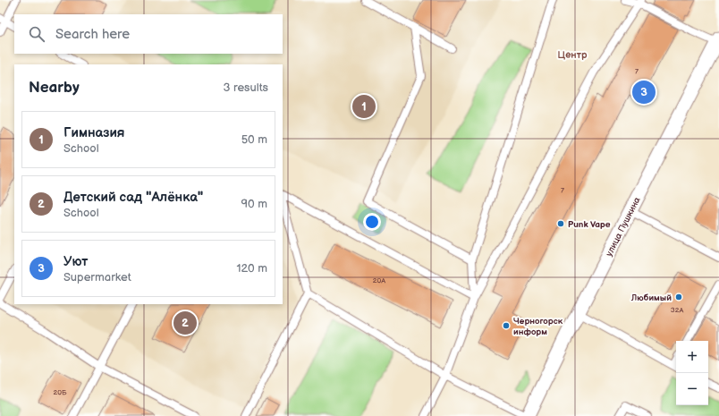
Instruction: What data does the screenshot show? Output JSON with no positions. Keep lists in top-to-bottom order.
{
  "streets": {
    "street": ["улица Пушкина"]
  },
  "districts": ["Центр"],
  "places": ["Punk Vape", "Любимый", "Черногорск информ"],
  "house_numbers": [
    "7",
    "7",
    "20А",
    "32А",
    "20Б"
  ],
  "page": {
    "search": "Search here",
    "heading": ["Nearby", "3 results"],
    "pins": ["3", "1", "2"],
    "list": [
      {
        "mark": "1",
        "name": "Гимназия",
        "note": "School",
        "value": "50 m"
      },
      {
        "mark": "2",
        "name": "Детский сад \"Алёнка\"",
        "note": "School",
        "value": "90 m"
      },
      {
        "mark": "3",
        "name": "Уют",
        "note": "Supermarket",
        "value": "120 m"
      }
    ],
    "map_buttons": ["+", "−"]
  }
}
